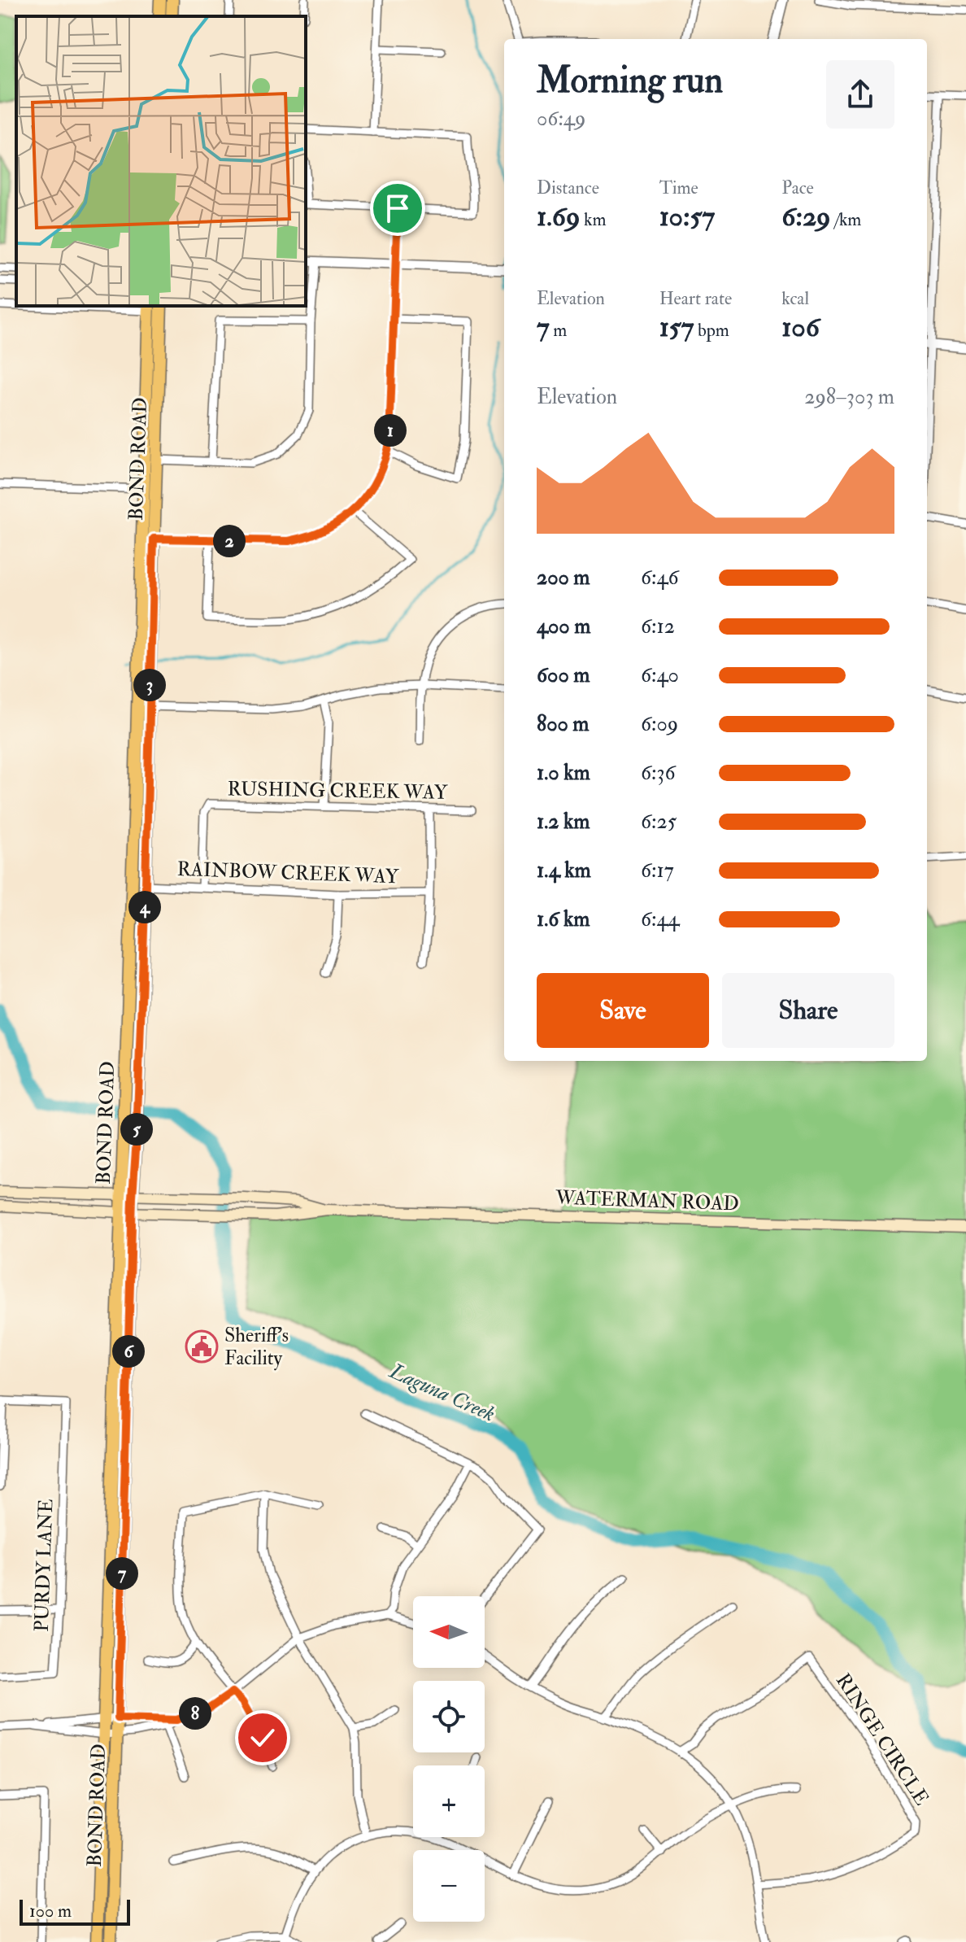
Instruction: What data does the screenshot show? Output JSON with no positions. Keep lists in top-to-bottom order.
{
  "streets": {
    "main road": ["BOND ROAD", "WATERMAN ROAD"],
    "street": [
      "RUSHING CREEK WAY",
      "RAINBOW CREEK WAY",
      "PURDY LANE",
      "RINGE CIRCLE"
    ]
  },
  "crossings": [
    ["BOND ROAD", "RAINBOW CREEK WAY"],
    ["BOND ROAD", "WATERMAN ROAD"],
    ["RUSHING CREEK WAY", "RAINBOW CREEK WAY"]
  ],
  "water": ["Laguna Creek"],
  "places": {
    "public building": ["Sheriff's Facility"]
  },
  "scale_bar": "100 m",
  "north": "left",
  "page": {
    "heading": ["Morning run", "06:49"],
    "stats": [
      ["Distance", "1.69 km"],
      ["Time", "10:57"],
      ["Pace", "6:29 /km"],
      ["Elevation", "7 m"],
      ["Heart rate", "157 bpm"],
      ["kcal", "106"]
    ],
    "chart": ["Elevation", "298–303 m"],
    "pins": [
      "1",
      "2",
      "3",
      "4",
      "5",
      "6",
      "7",
      "8"
    ],
    "list": [
      {
        "name": "200 m",
        "note": "6:46"
      },
      {
        "name": "400 m",
        "note": "6:12"
      },
      {
        "name": "600 m",
        "note": "6:40"
      },
      {
        "name": "800 m",
        "note": "6:09"
      },
      {
        "name": "1.0 km",
        "note": "6:36"
      },
      {
        "name": "1.2 km",
        "note": "6:25"
      },
      {
        "name": "1.4 km",
        "note": "6:17"
      },
      {
        "name": "1.6 km",
        "note": "6:44"
      }
    ],
    "buttons": ["Save", "Share"],
    "map_buttons": ["+", "−"],
    "scale": "100 m"
  }
}
